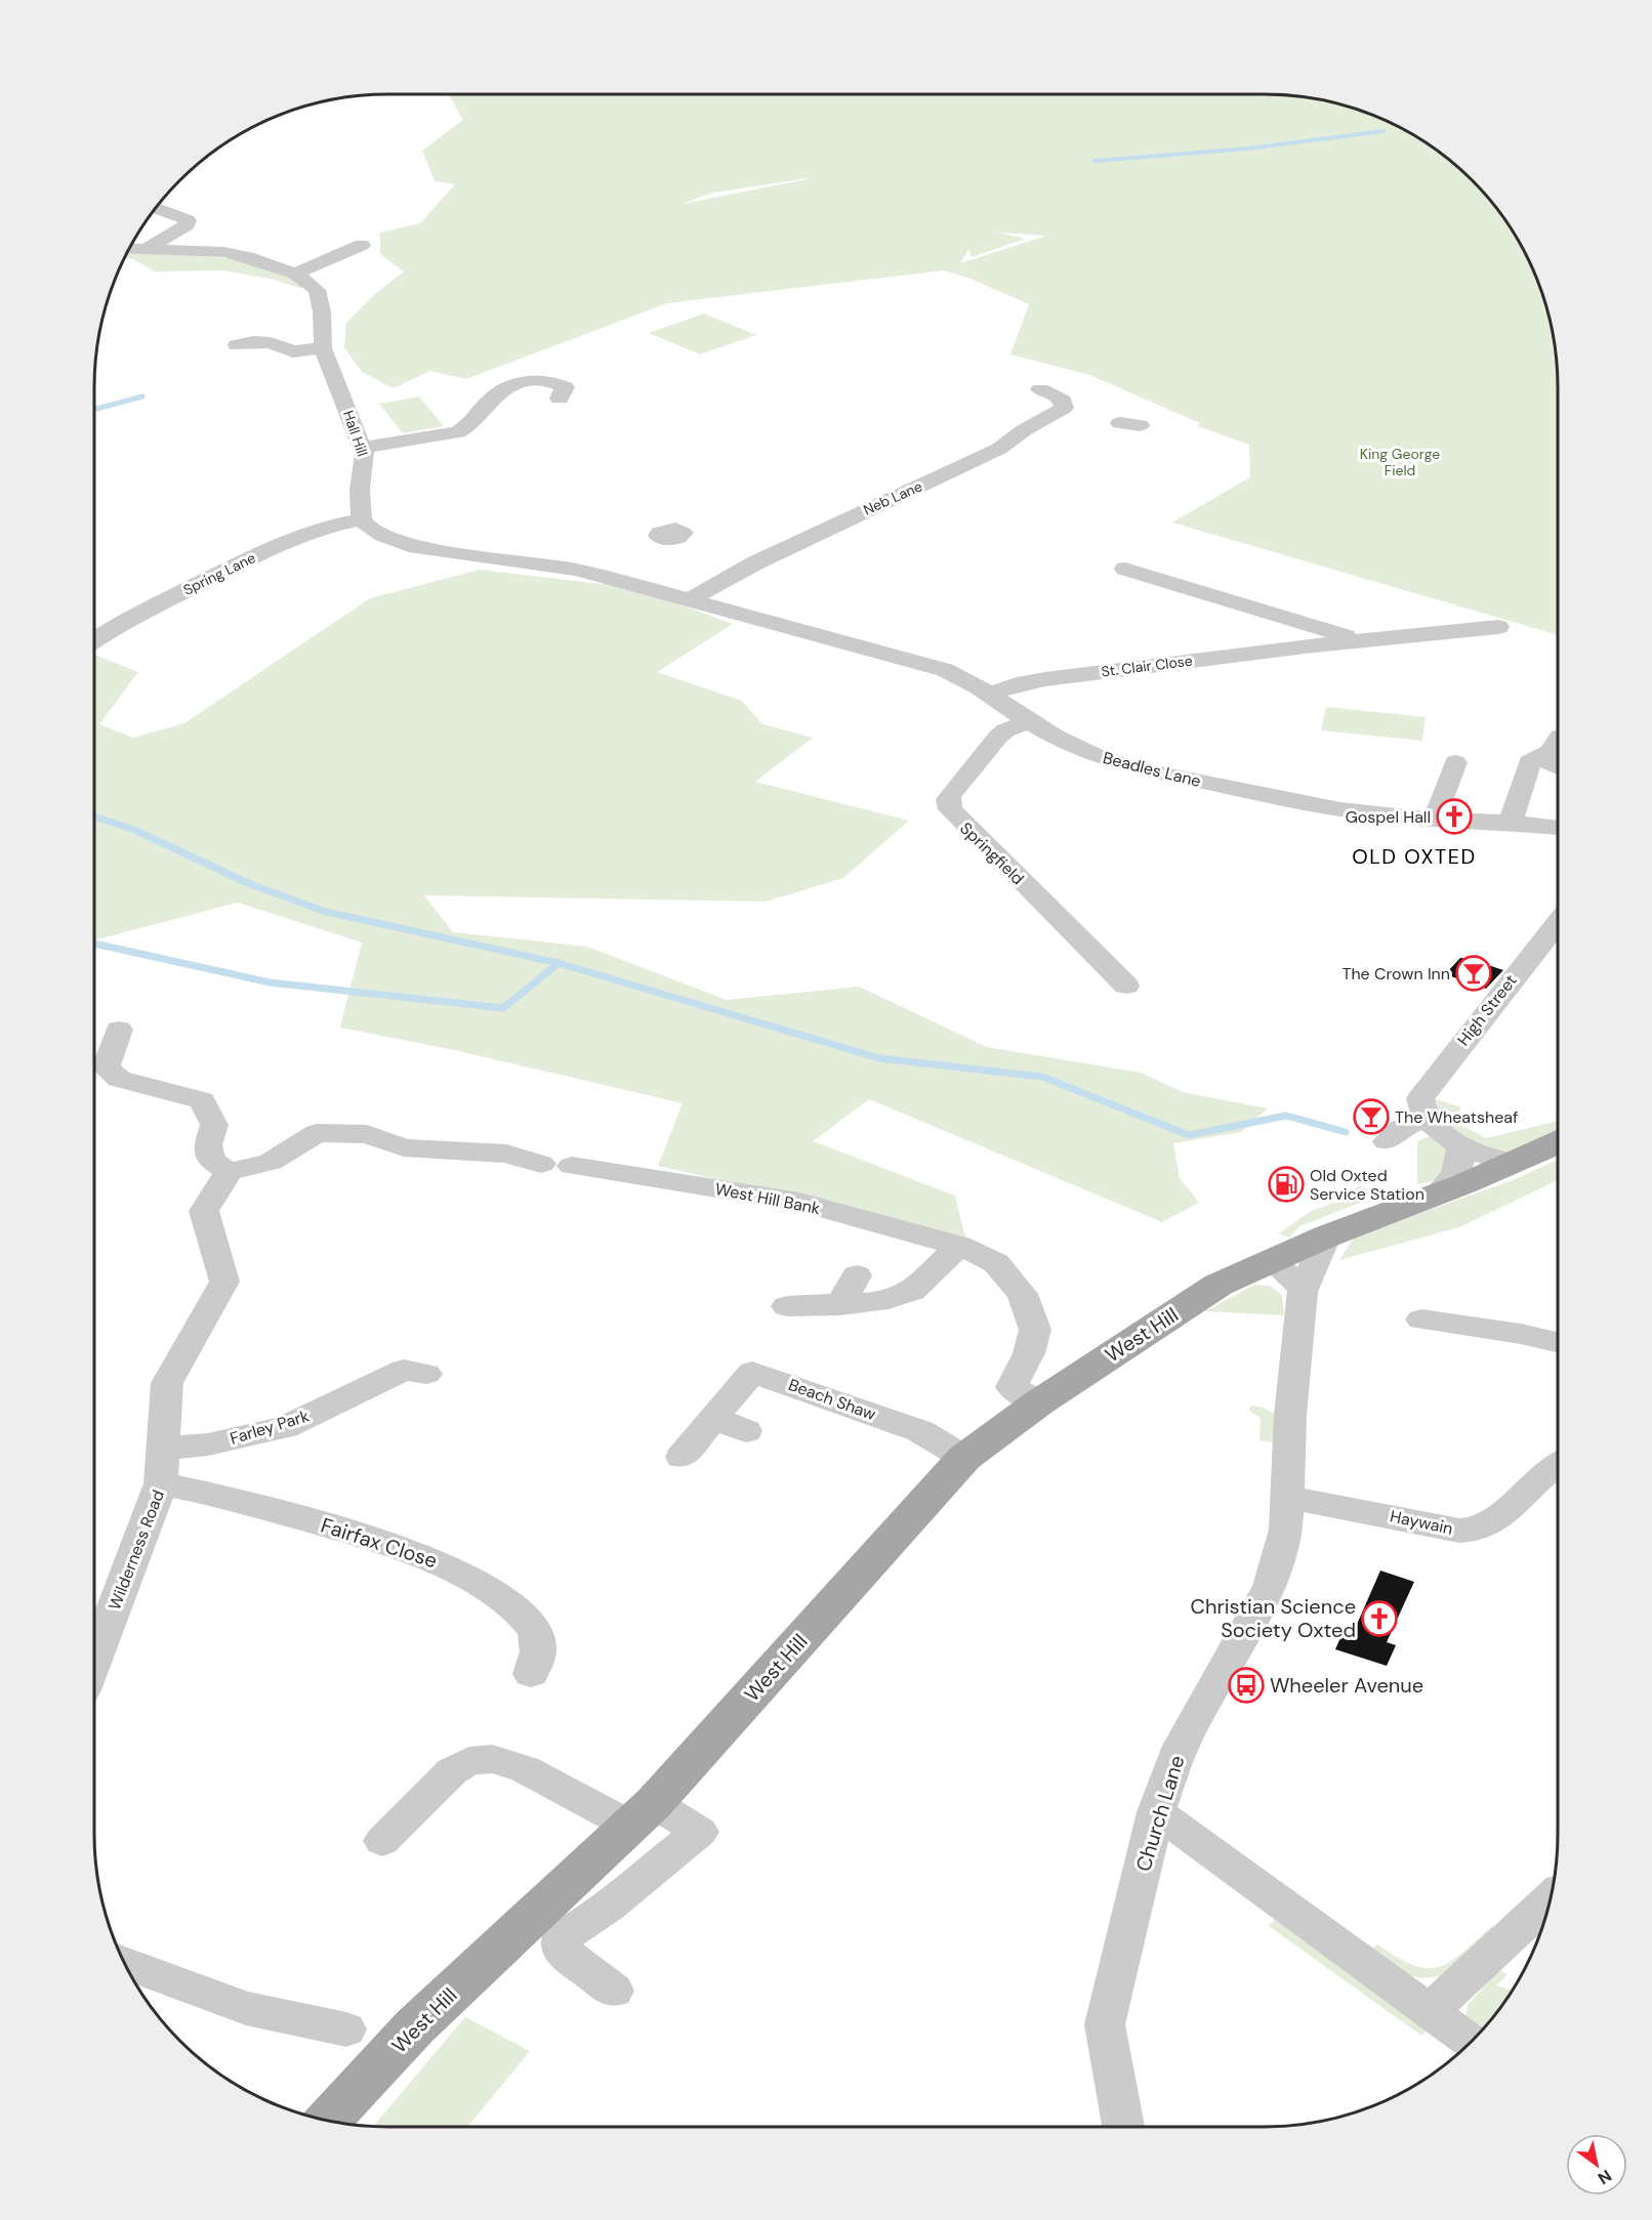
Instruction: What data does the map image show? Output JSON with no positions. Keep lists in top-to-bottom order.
{
  "streets": {
    "main road": ["West Hill"],
    "street": [
      "Hall Hill",
      "Neb Lane",
      "Spring Lane",
      "St. Clair Close",
      "Beadles Lane",
      "Springfield",
      "High Street",
      "West Hill Bank",
      "Beach Shaw",
      "Farley Park",
      "Haywain",
      "Fairfax Close",
      "Wilderness Road",
      "Church Lane"
    ]
  },
  "crossings": [
    ["Hall Hill", "Spring Lane"],
    ["Neb Lane", "Beadles Lane"],
    ["St. Clair Close", "Beadles Lane"],
    ["Beadles Lane", "Springfield"],
    ["West Hill Bank", "West Hill"],
    ["West Hill", "Beach Shaw"],
    ["West Hill", "Church Lane"],
    ["Farley Park", "Wilderness Road"],
    ["Haywain", "Church Lane"],
    ["Fairfax Close", "Wilderness Road"]
  ],
  "districts": ["OLD OXTED"],
  "parks": ["King George Field"],
  "places": {
    "church": ["Gospel Hall", "Christian Science Society Oxted"],
    "bar": ["The Crown Inn", "The Wheatsheaf"],
    "fuel station": ["Old Oxted Service Station"],
    "bus stop": ["Wheeler Avenue"]
  },
  "north": "bottom right"
}
